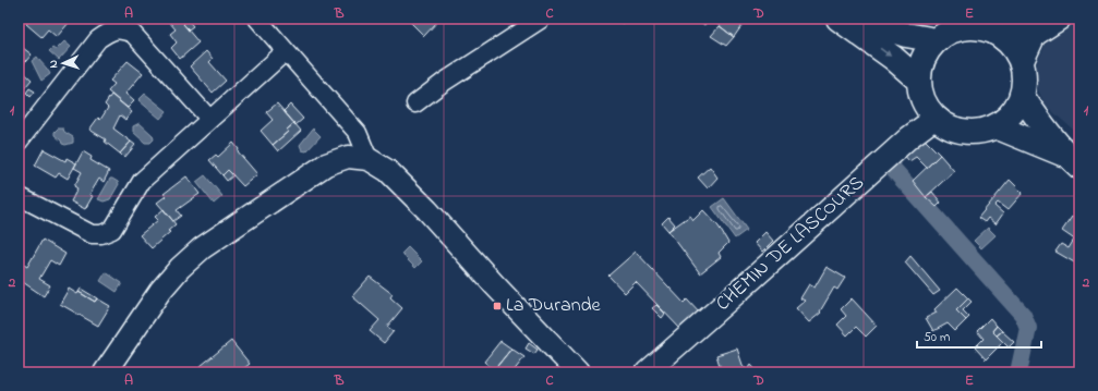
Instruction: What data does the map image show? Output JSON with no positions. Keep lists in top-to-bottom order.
{
  "streets": {
    "street": ["CHEMIN DE LASCOURS"]
  },
  "places": {
    "transit": ["La Durande"]
  },
  "scale_bar": "50 m",
  "north": "left",
  "grid": {
    "columns": [
      "A",
      "B",
      "C",
      "D",
      "E"
    ],
    "rows": ["1", "2"]
  }
}
